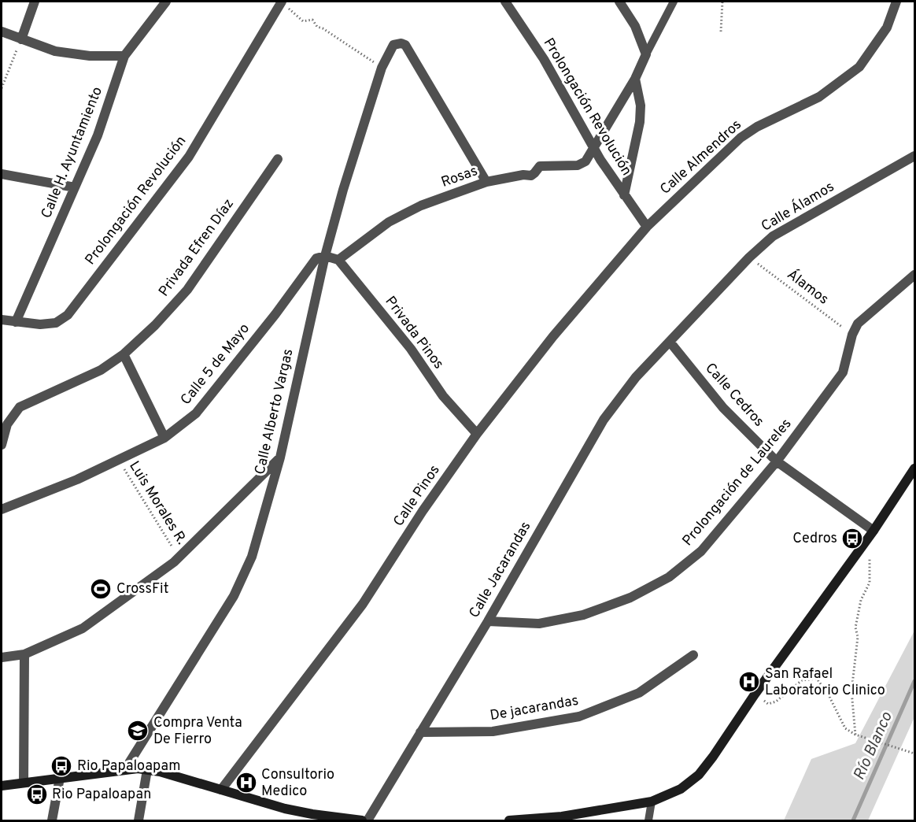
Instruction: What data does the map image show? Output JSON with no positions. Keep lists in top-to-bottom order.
{
  "streets": {
    "street": [
      "Prolongación Revolución",
      "Calle H. Ayuntamiento",
      "Calle Almendros",
      "Rosas",
      "Calle Álamos",
      "Privada Efren Díaz",
      "Privada Pinos",
      "Calle 5 de Mayo",
      "Calle Cedros",
      "Calle Alberto Vargas",
      "Prolongación de Laureles",
      "Calle Pinos",
      "Calle Jacarandas",
      "De jacarandas"
    ],
    "path": ["Álamos", "Luis Morales R."]
  },
  "crossings": [
    ["Prolongación Revolución", "Calle H. Ayuntamiento"],
    ["Prolongación Revolución", "Calle Almendros"],
    ["Prolongación Revolución", "Rosas"],
    ["Prolongación Revolución", "Calle Pinos"],
    ["Calle Almendros", "Calle Pinos"],
    ["Rosas", "Privada Pinos"],
    ["Rosas", "Calle Alberto Vargas"],
    ["Calle Álamos", "Álamos"],
    ["Calle Álamos", "Calle Cedros"],
    ["Calle Álamos", "Calle Jacarandas"],
    ["Álamos", "Prolongación de Laureles"],
    ["Privada Pinos", "Calle Pinos"],
    ["Calle 5 de Mayo", "Calle Alberto Vargas"],
    ["Calle 5 de Mayo", "Luis Morales R."],
    ["Calle Cedros", "Prolongación de Laureles"],
    ["Calle Cedros", "Calle Jacarandas"],
    ["Prolongación de Laureles", "Calle Jacarandas"],
    ["Calle Jacarandas", "De jacarandas"]
  ],
  "water": ["Río Blanco"],
  "places": {
    "bus stop": ["Cedros", "Rio Papaloapam", "Rio Papaloapan"],
    "sports": ["CrossFit"],
    "hospital": ["San Rafael Laboratorio Clinico", "Consultorio Medico"],
    "school or university": ["Compra Venta De Fierro"]
  }
}
